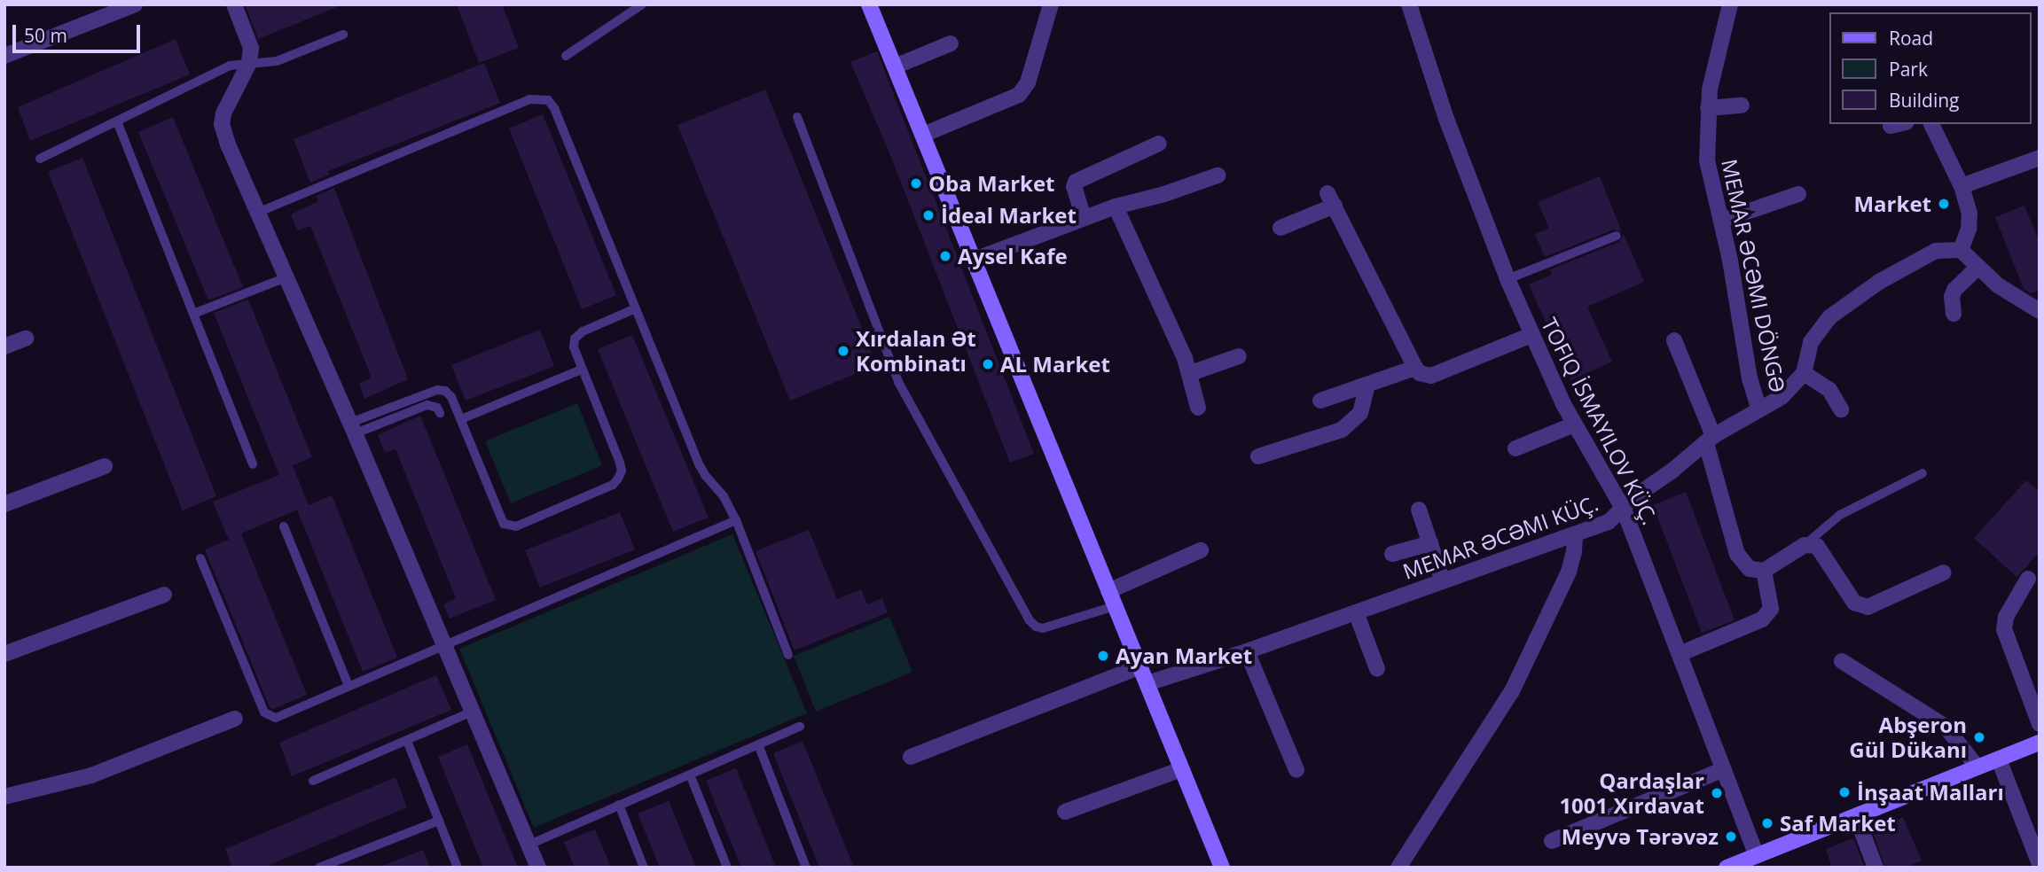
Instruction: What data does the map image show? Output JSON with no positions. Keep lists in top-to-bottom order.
{
  "streets": {
    "street": ["MEMAR ƏCƏMI DÖNGƏ", "MEMAR ƏCƏMI KÜÇ."]
  },
  "crossings": [
    ["MEMAR ƏCƏMI DÖNGƏ", "MEMAR ƏCƏMI KÜÇ."]
  ],
  "places": [
    "Oba Market",
    "Market",
    "İdeal Market",
    "Aysel Kafe",
    "Xırdalan Ət Kombinatı",
    "AL Market",
    "Ayan Market",
    "Abşeron Gül Dükanı",
    "İnşaat Malları",
    "Qardaşlar 1001 Xırdavat",
    "Saf Market",
    "Meyvə Tərəvəz"
  ],
  "legend": ["Road", "Park", "Building"],
  "scale_bar": "50 m"
}
